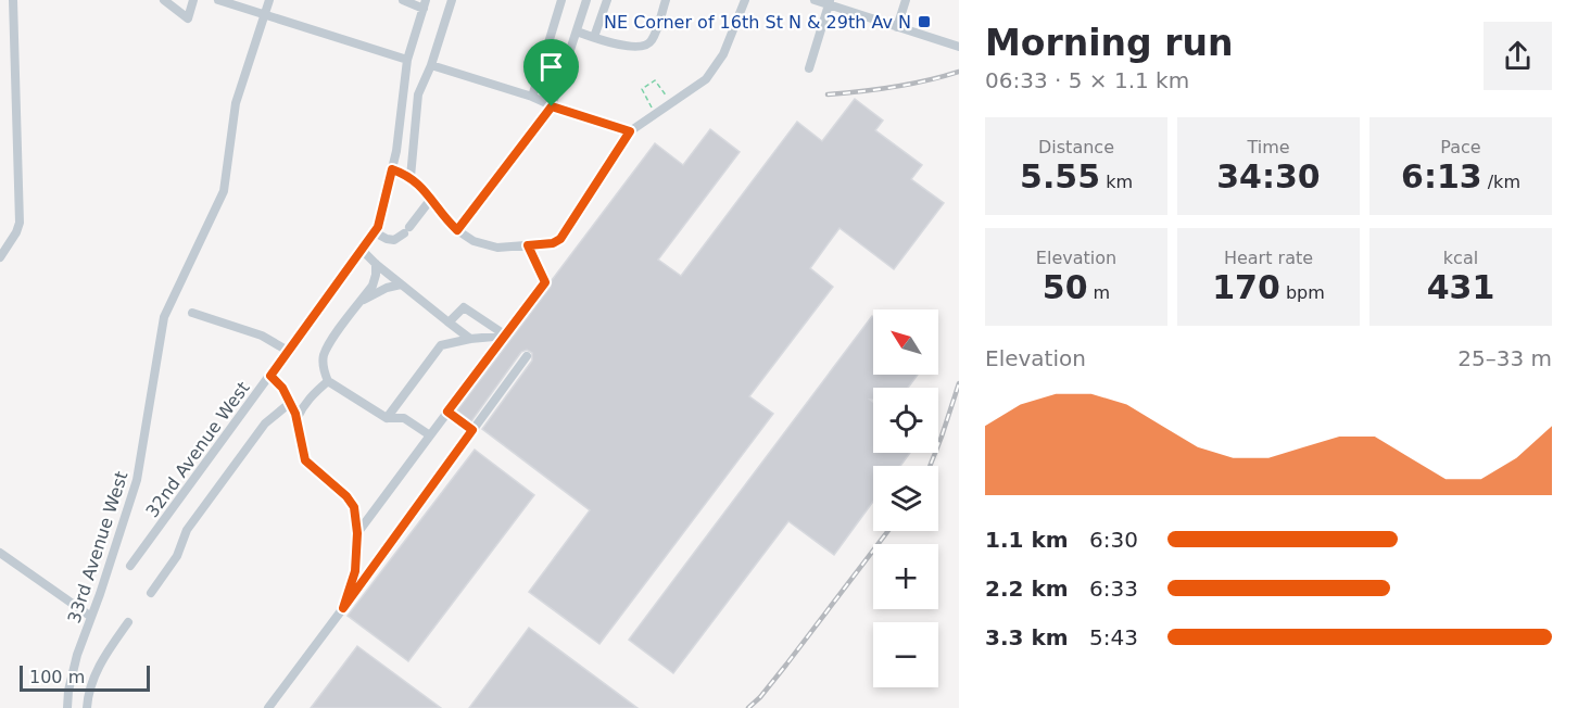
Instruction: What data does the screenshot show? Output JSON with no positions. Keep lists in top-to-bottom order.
{
  "streets": {
    "street": ["32nd Avenue West", "33rd Avenue West"]
  },
  "places": {
    "transit": ["NE Corner of 16th St N & 29th Av N"]
  },
  "scale_bar": "100 m",
  "north": "top left",
  "page": {
    "heading": ["Morning run", "06:33 · 5 × 1.1 km"],
    "stats": [
      ["Distance", "5.55 km"],
      ["Time", "34:30"],
      ["Pace", "6:13 /km"],
      ["Elevation", "50 m"],
      ["Heart rate", "170 bpm"],
      ["kcal", "431"]
    ],
    "map_buttons": ["+", "−"],
    "chart": ["Elevation", "25–33 m"],
    "list": [
      {
        "name": "1.1 km",
        "note": "6:30"
      },
      {
        "name": "2.2 km",
        "note": "6:33"
      },
      {
        "name": "3.3 km",
        "note": "5:43"
      }
    ],
    "scale": "100 m"
  }
}
